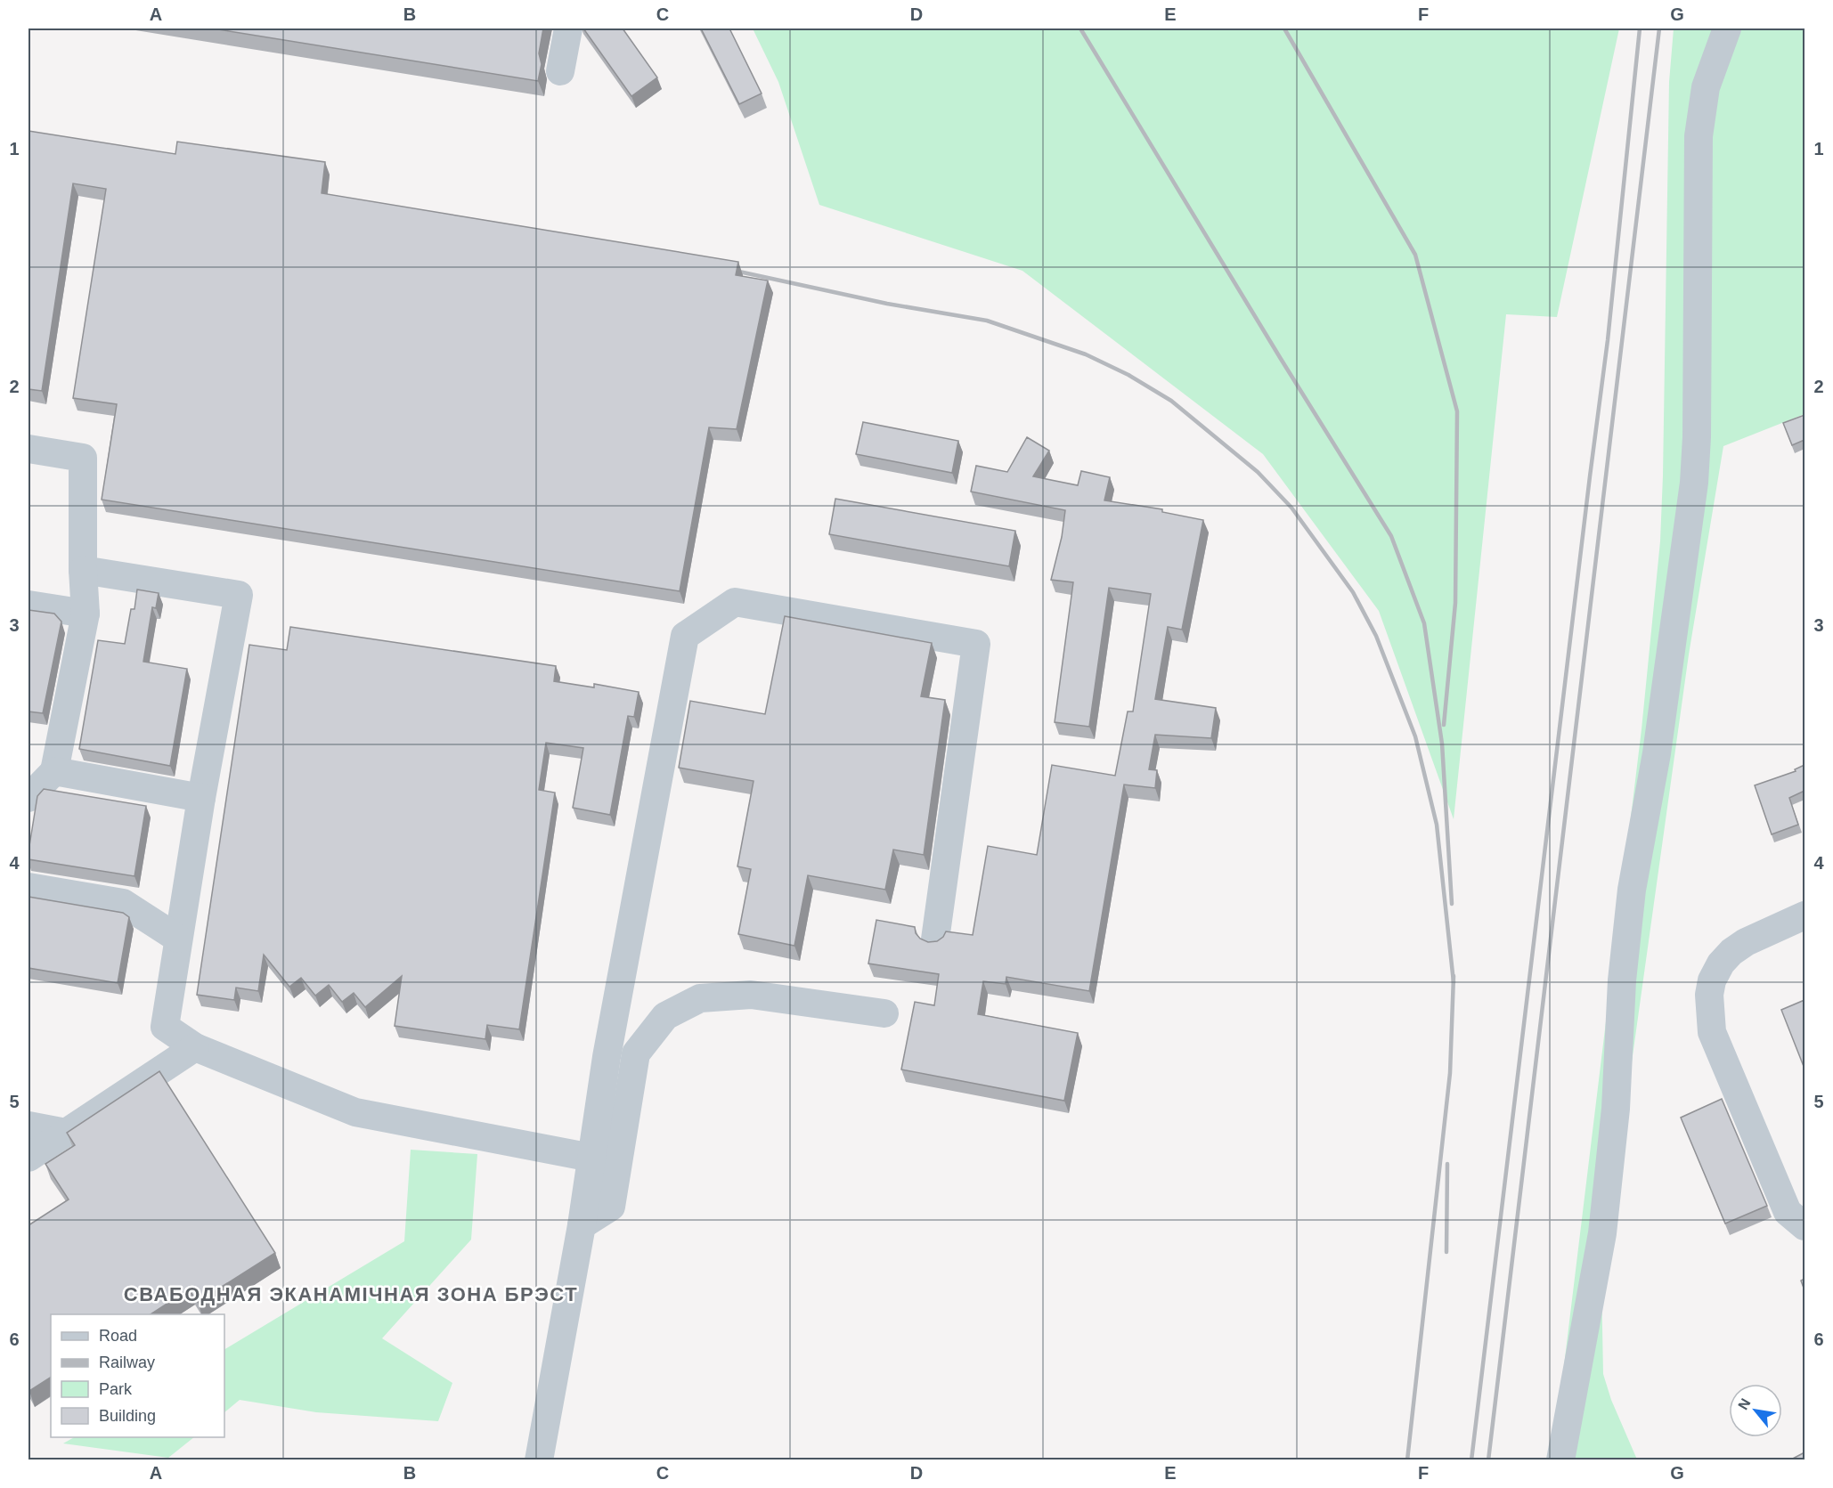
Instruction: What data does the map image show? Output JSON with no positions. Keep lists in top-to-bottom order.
{
  "districts": ["СВАБОДНАЯ ЭКАНАМІЧНАЯ ЗОНА БРЭСТ"],
  "legend": [
    "Road",
    "Railway",
    "Park",
    "Building"
  ],
  "north": "top left",
  "grid": {
    "columns": [
      "A",
      "B",
      "C",
      "D",
      "E",
      "F",
      "G"
    ],
    "rows": [
      "1",
      "2",
      "3",
      "4",
      "5",
      "6"
    ]
  }
}
